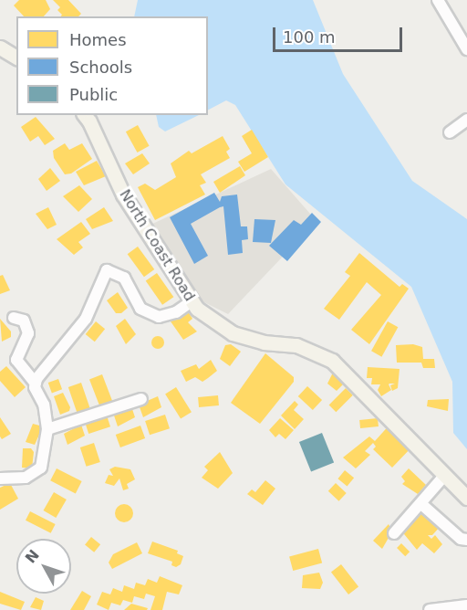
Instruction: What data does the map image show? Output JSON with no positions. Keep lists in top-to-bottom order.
{
  "streets": {
    "main road": ["North Coast Road"]
  },
  "legend": ["Homes", "Schools", "Public"],
  "scale_bar": "100 m",
  "north": "top left"
}
